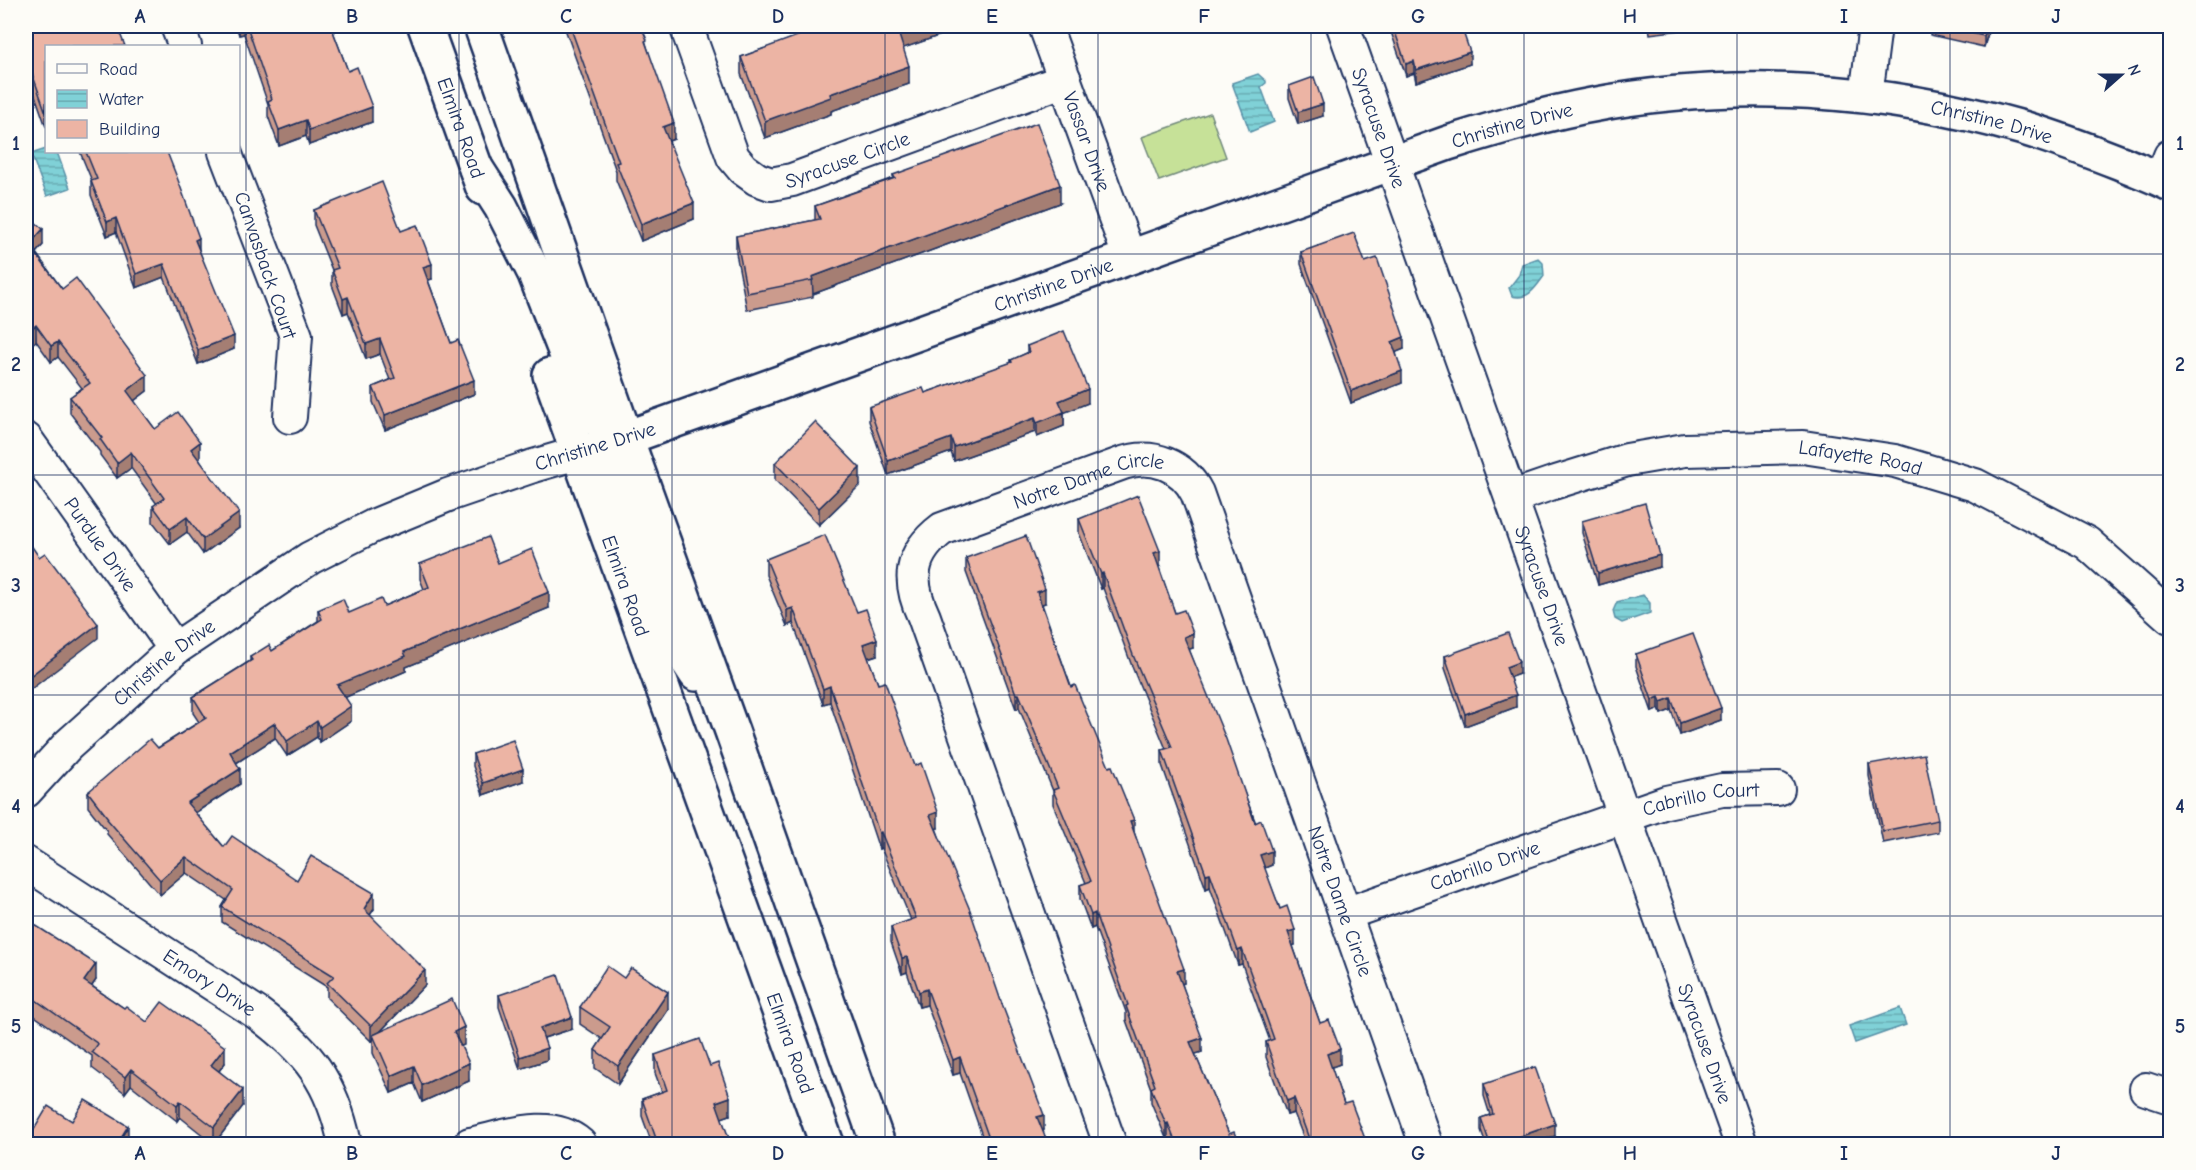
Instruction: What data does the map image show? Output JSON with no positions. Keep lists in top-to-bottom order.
{
  "streets": {
    "main road": ["Christine Drive", "Elmira Road"],
    "street": [
      "Syracuse Drive",
      "Vassar Drive",
      "Syracuse Circle",
      "Canvasback Court",
      "Lafayette Road",
      "Notre Dame Circle",
      "Purdue Drive",
      "Cabrillo Court",
      "Cabrillo Drive",
      "Emory Drive"
    ]
  },
  "crossings": [
    ["Christine Drive", "Syracuse Drive"],
    ["Christine Drive", "Elmira Road"],
    ["Christine Drive", "Vassar Drive"],
    ["Christine Drive", "Purdue Drive"],
    ["Syracuse Drive", "Lafayette Road"],
    ["Syracuse Drive", "Cabrillo Court"],
    ["Syracuse Drive", "Cabrillo Drive"],
    ["Vassar Drive", "Syracuse Circle"],
    ["Notre Dame Circle", "Cabrillo Drive"],
    ["Cabrillo Court", "Cabrillo Drive"]
  ],
  "legend": ["Road", "Water", "Building"],
  "north": "right",
  "grid": {
    "columns": [
      "A",
      "B",
      "C",
      "D",
      "E",
      "F",
      "G",
      "H",
      "I",
      "J"
    ],
    "rows": [
      "1",
      "2",
      "3",
      "4",
      "5"
    ]
  }
}
